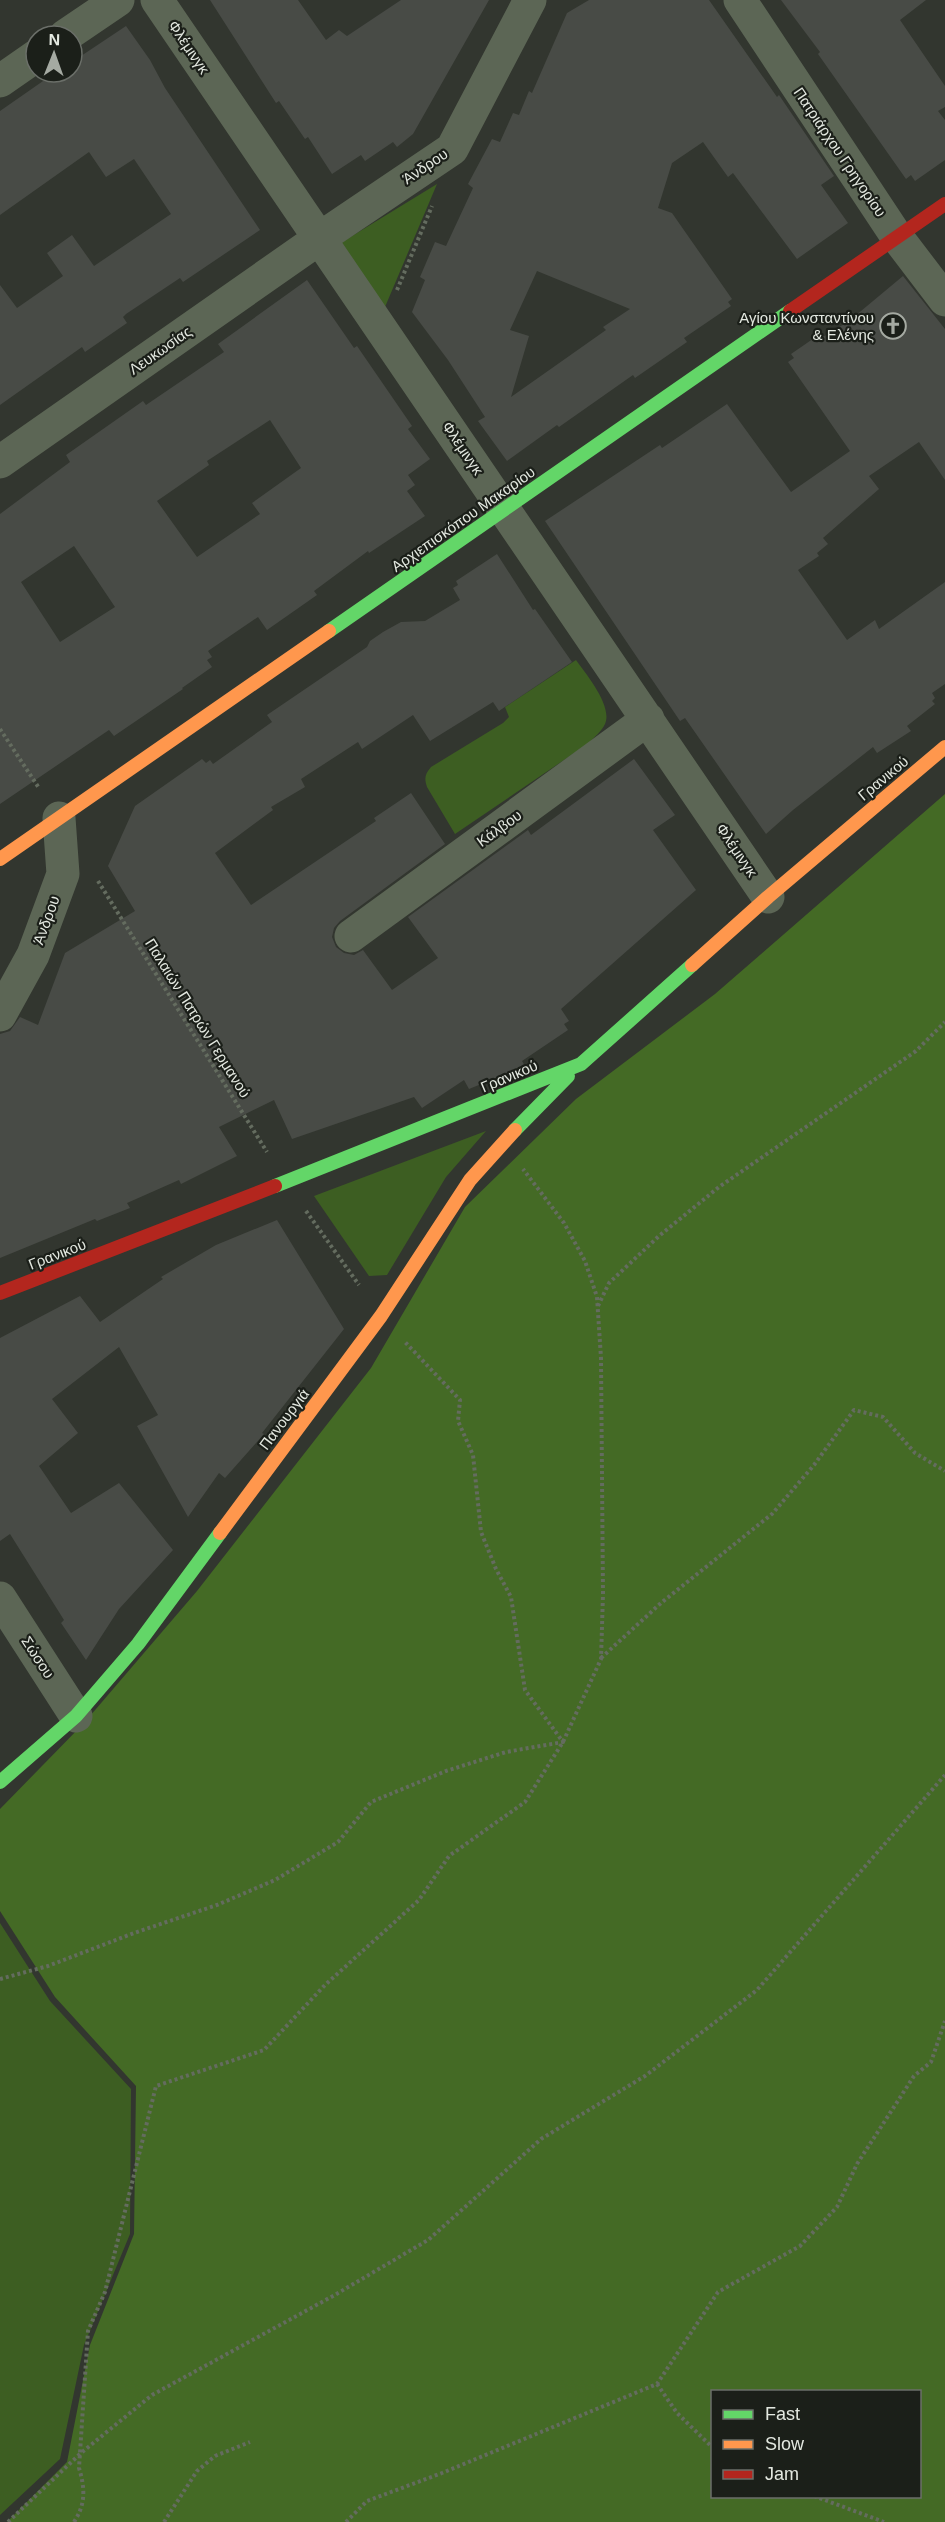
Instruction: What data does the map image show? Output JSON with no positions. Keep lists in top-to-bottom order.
{
  "streets": {
    "street": [
      "Φλέμινγκ",
      "Πατριάρχου Γρηγορίου",
      "Άνδρου",
      "Λευκωσίας",
      "Αρχιεπισκόπου Μακαρίου",
      "Γρανικού",
      "Κάλβου",
      "Πανουργιά",
      "Σώσου"
    ],
    "path": ["Παλαιών Πατρών Γερμανού"]
  },
  "crossings": [
    ["Φλέμινγκ", "Άνδρου"],
    ["Φλέμινγκ", "Λευκωσίας"],
    ["Φλέμινγκ", "Αρχιεπισκόπου Μακαρίου"],
    ["Φλέμινγκ", "Γρανικού"],
    ["Φλέμινγκ", "Κάλβου"],
    ["Πατριάρχου Γρηγορίου", "Αρχιεπισκόπου Μακαρίου"],
    ["Άνδρου", "Λευκωσίας"],
    ["Άνδρου", "Αρχιεπισκόπου Μακαρίου"],
    ["Γρανικού", "Παλαιών Πατρών Γερμανού"],
    ["Γρανικού", "Πανουργιά"],
    ["Παλαιών Πατρών Γερμανού", "Πανουργιά"],
    ["Πανουργιά", "Σώσου"]
  ],
  "places": {
    "church": ["Αγίου Κωνσταντίνου & Ελένης"]
  },
  "legend": ["Fast", "Slow", "Jam"],
  "north": "top"
}
